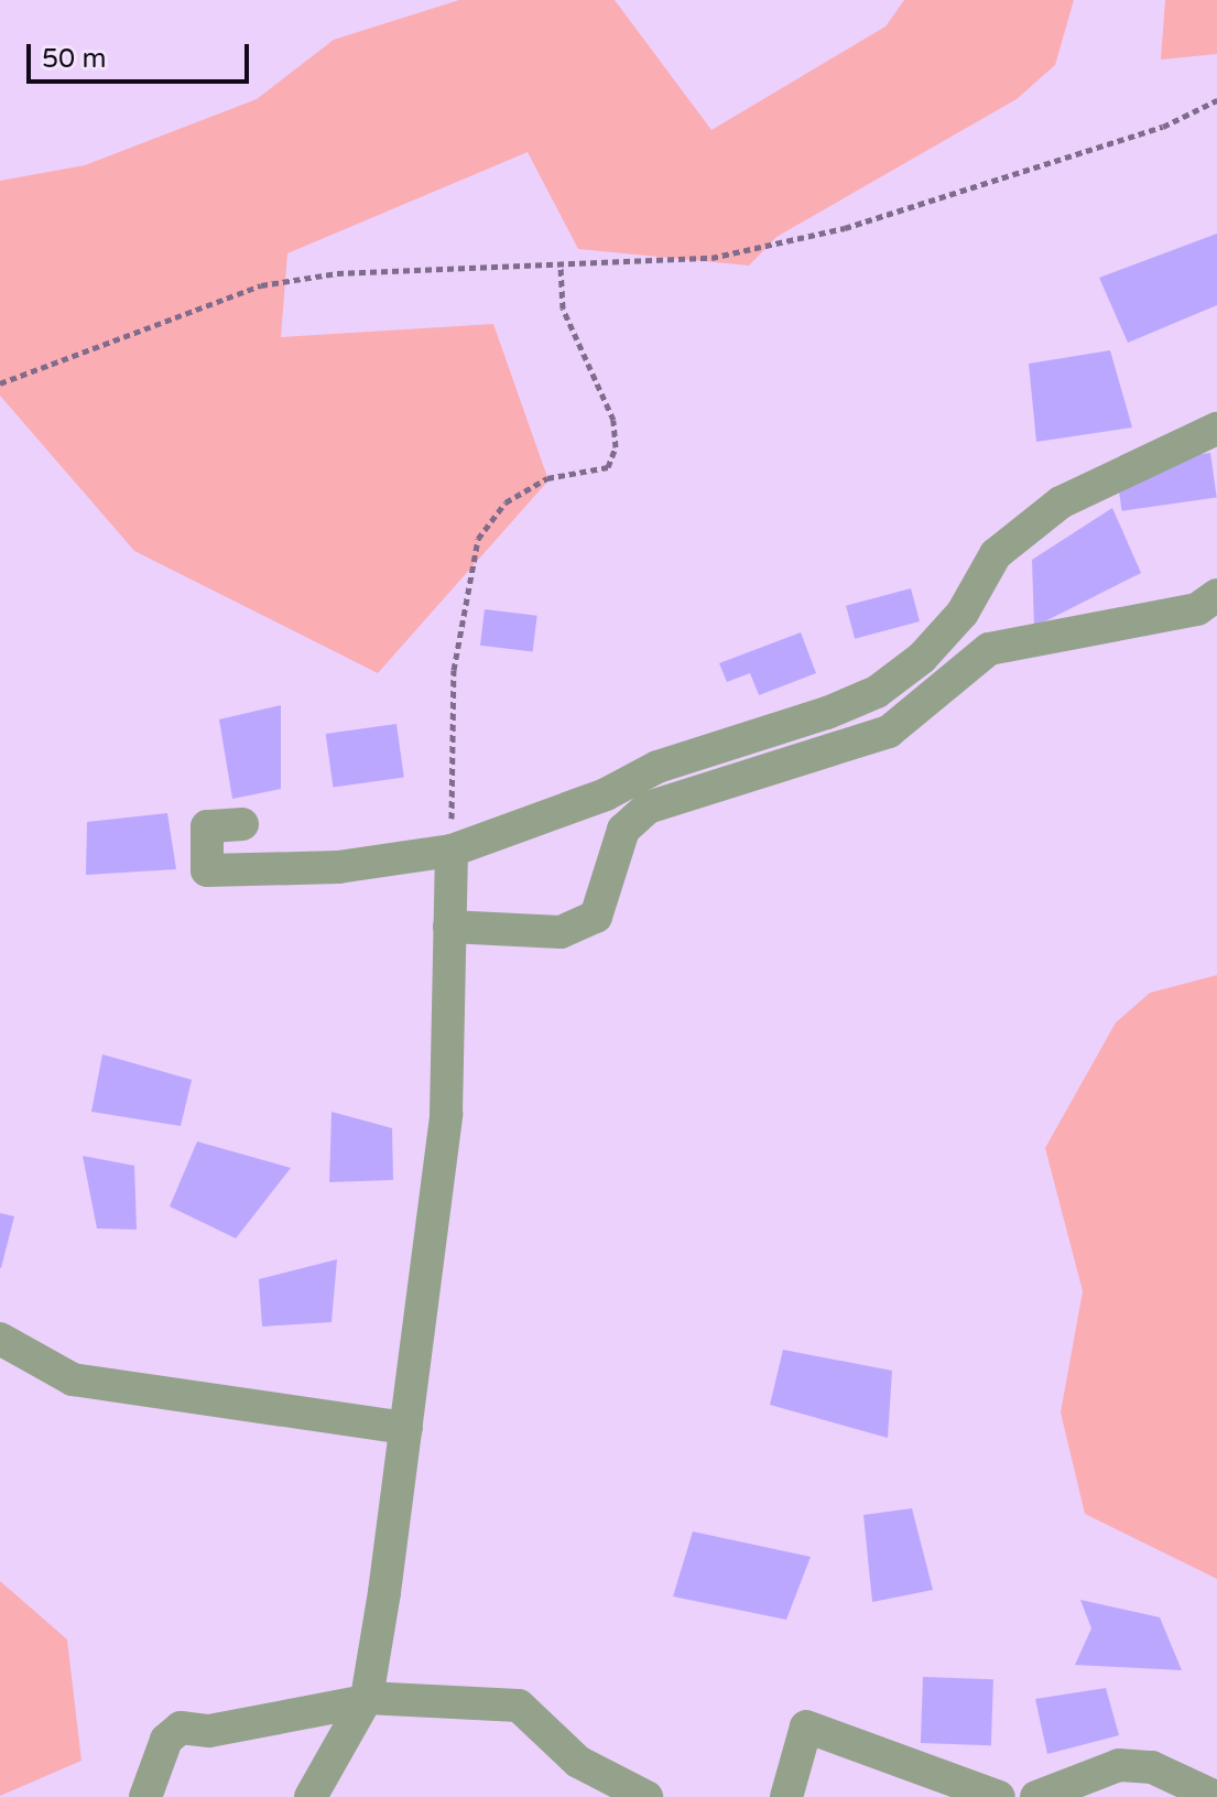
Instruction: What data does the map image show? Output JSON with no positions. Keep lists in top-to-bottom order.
{
  "scale_bar": "50 m"
}
